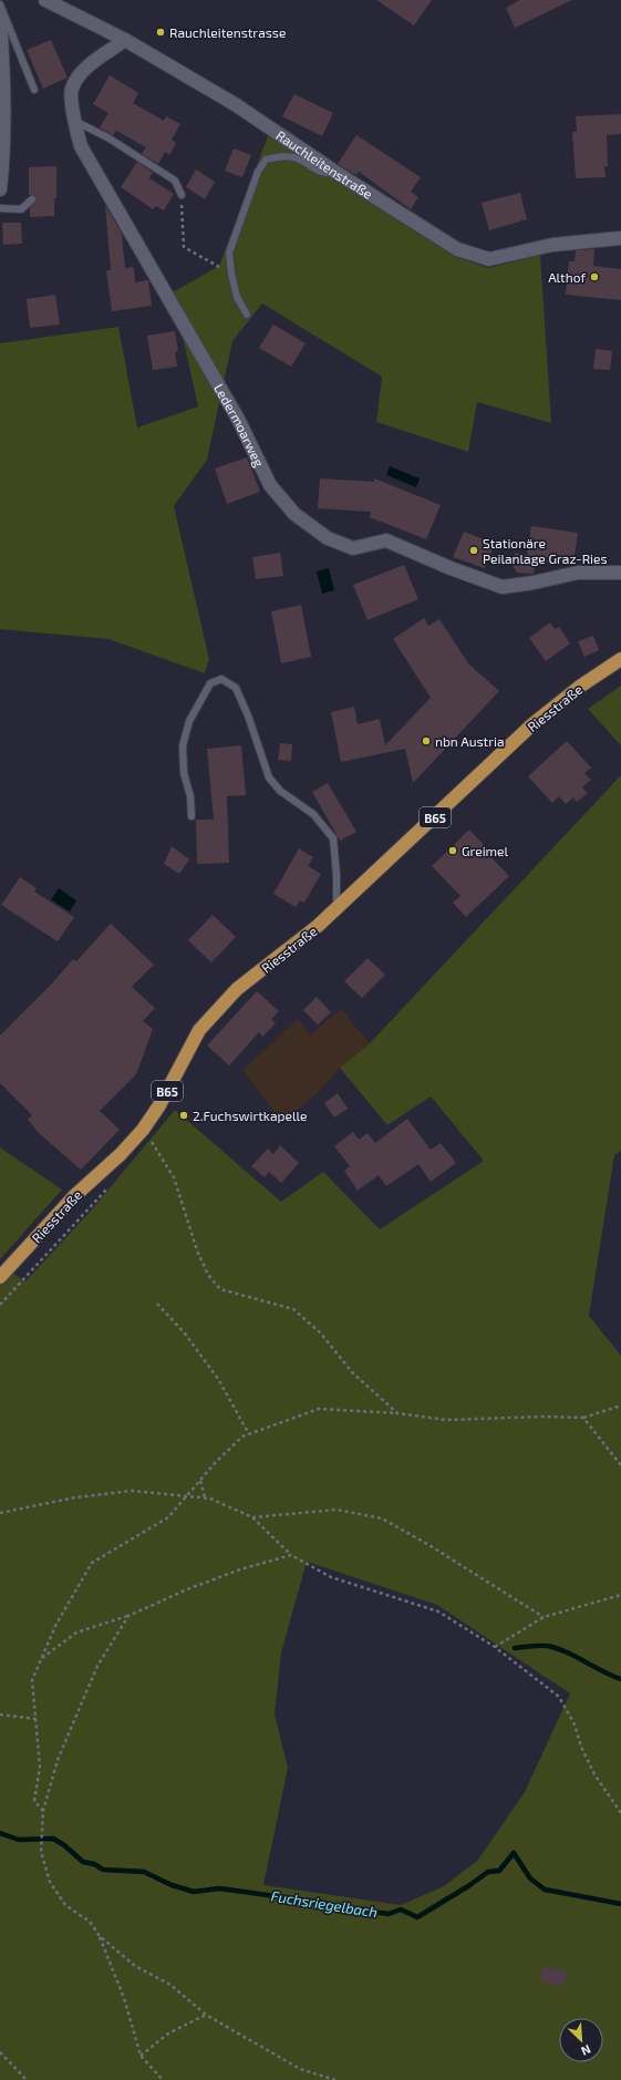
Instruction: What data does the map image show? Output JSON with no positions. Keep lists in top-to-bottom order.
{
  "streets": {
    "main road": ["Riesstraße", "B65"],
    "street": ["Rauchleitenstraße", "Ledermoarweg"]
  },
  "crossings": [
    ["Rauchleitenstraße", "Ledermoarweg"]
  ],
  "water": ["Fuchsriegelbach"],
  "places": [
    "Rauchleitenstrasse",
    "Althof",
    "Stationäre Peilanlage Graz-Ries",
    "nbn Austria",
    "Greimel",
    "2.Fuchswirtkapelle"
  ],
  "north": "bottom right"
}
